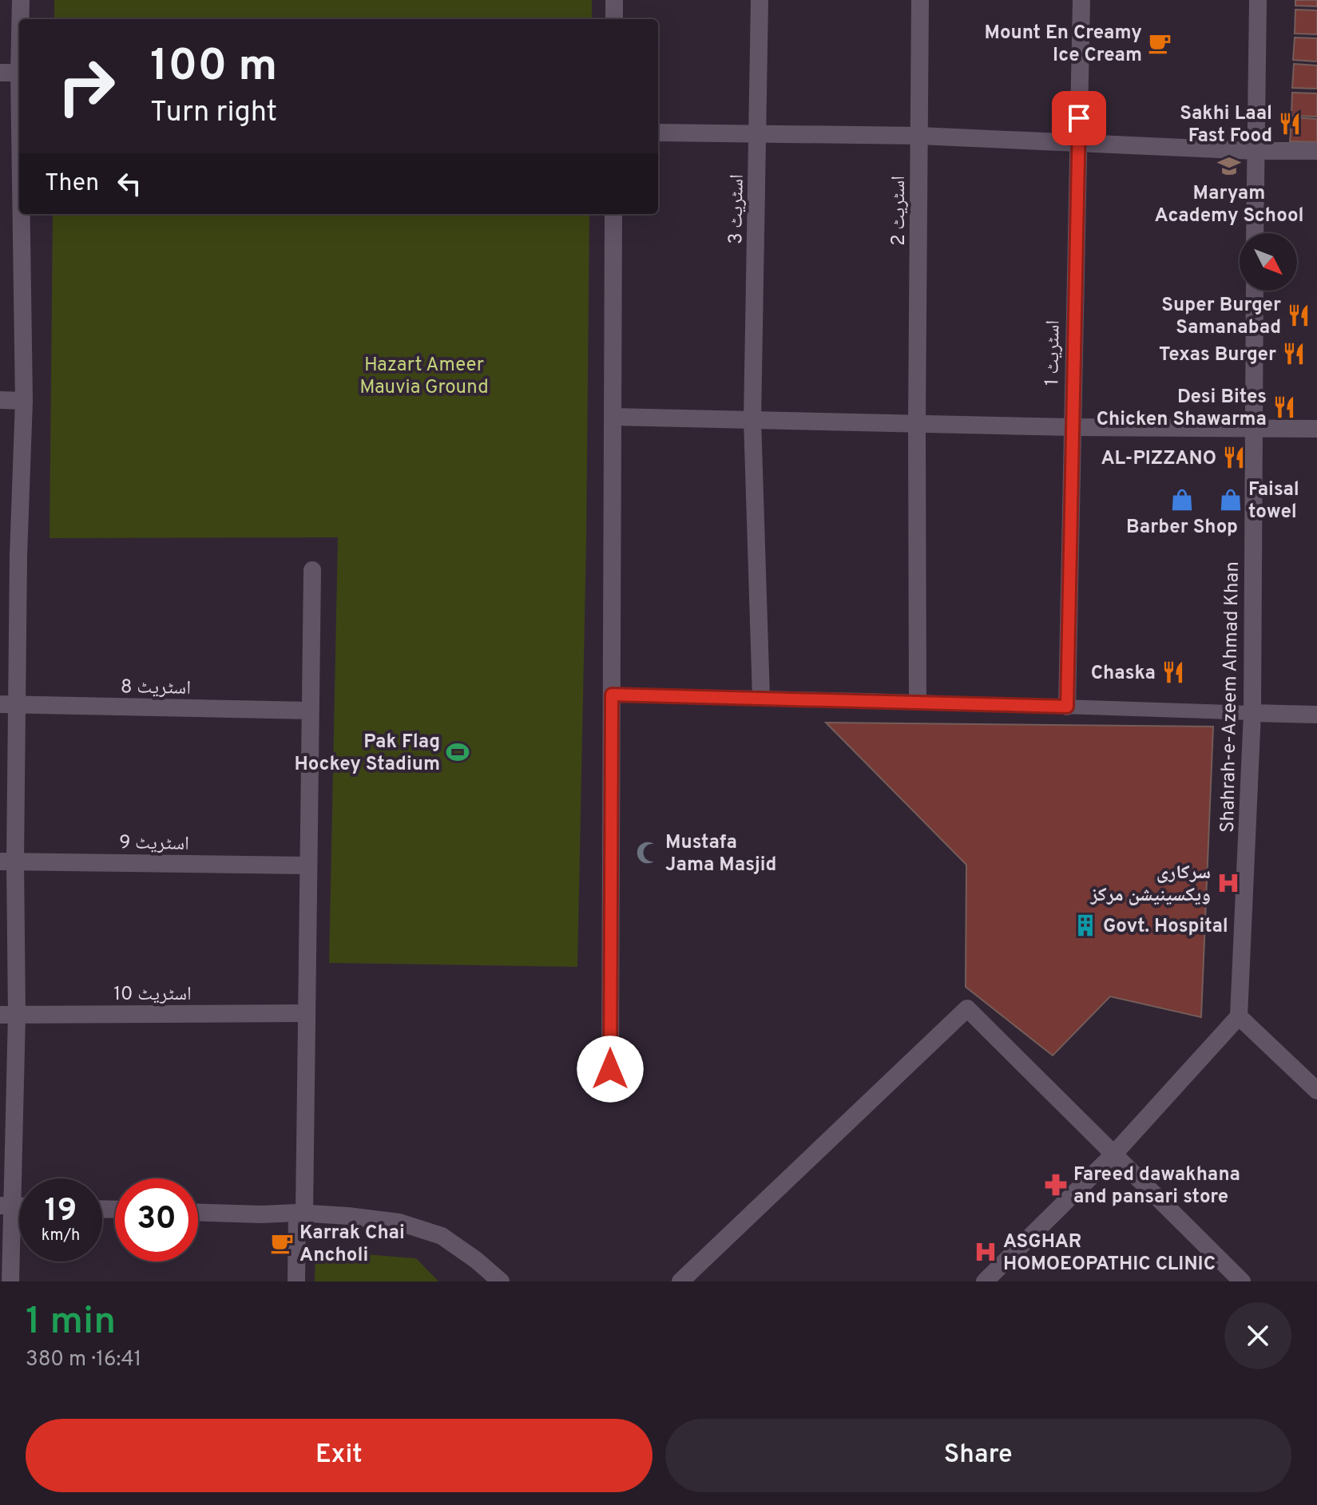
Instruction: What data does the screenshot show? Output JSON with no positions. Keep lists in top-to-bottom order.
{
  "streets": {
    "street": [
      "اسٹریٹ 3",
      "اسٹریٹ 2",
      "اسٹریٹ 1",
      "اسٹریٹ 8",
      "Shahrah-e-Azeem Ahmad Khan",
      "اسٹریٹ 9",
      "اسٹریٹ 10"
    ]
  },
  "parks": ["Hazart Ameer Mauvia Ground"],
  "places": {
    "cafe": ["Mount En Creamy Ice Cream", "Karrak Chai Ancholi"],
    "restaurant": [
      "Sakhi Laal Fast Food",
      "Super Burger Samanabad",
      "Texas Burger",
      "Desi Bites Chicken Shawarma",
      "AL-PIZZANO",
      "Chaska"
    ],
    "school or university": ["Maryam Academy School"],
    "shop": ["Barber Shop", "Faisal towel"],
    "sports": ["Pak Flag Hockey Stadium"],
    "mosque": ["Mustafa Jama Masjid"],
    "hospital": ["سرکاری ویکسینیشن مرکز", "ASGHAR HOMOEOPATHIC CLINIC"],
    "building": ["Govt. Hospital"],
    "pharmacy": ["Fareed dawakhana and pansari store"]
  },
  "north": "bottom right",
  "page": {
    "turn": ["100 m", "Turn right"],
    "then": "Then",
    "speed": "19 km/h",
    "limit": "30",
    "heading": ["1 min", "380 m · 16:41"],
    "buttons": ["Exit", "Share"]
  }
}
